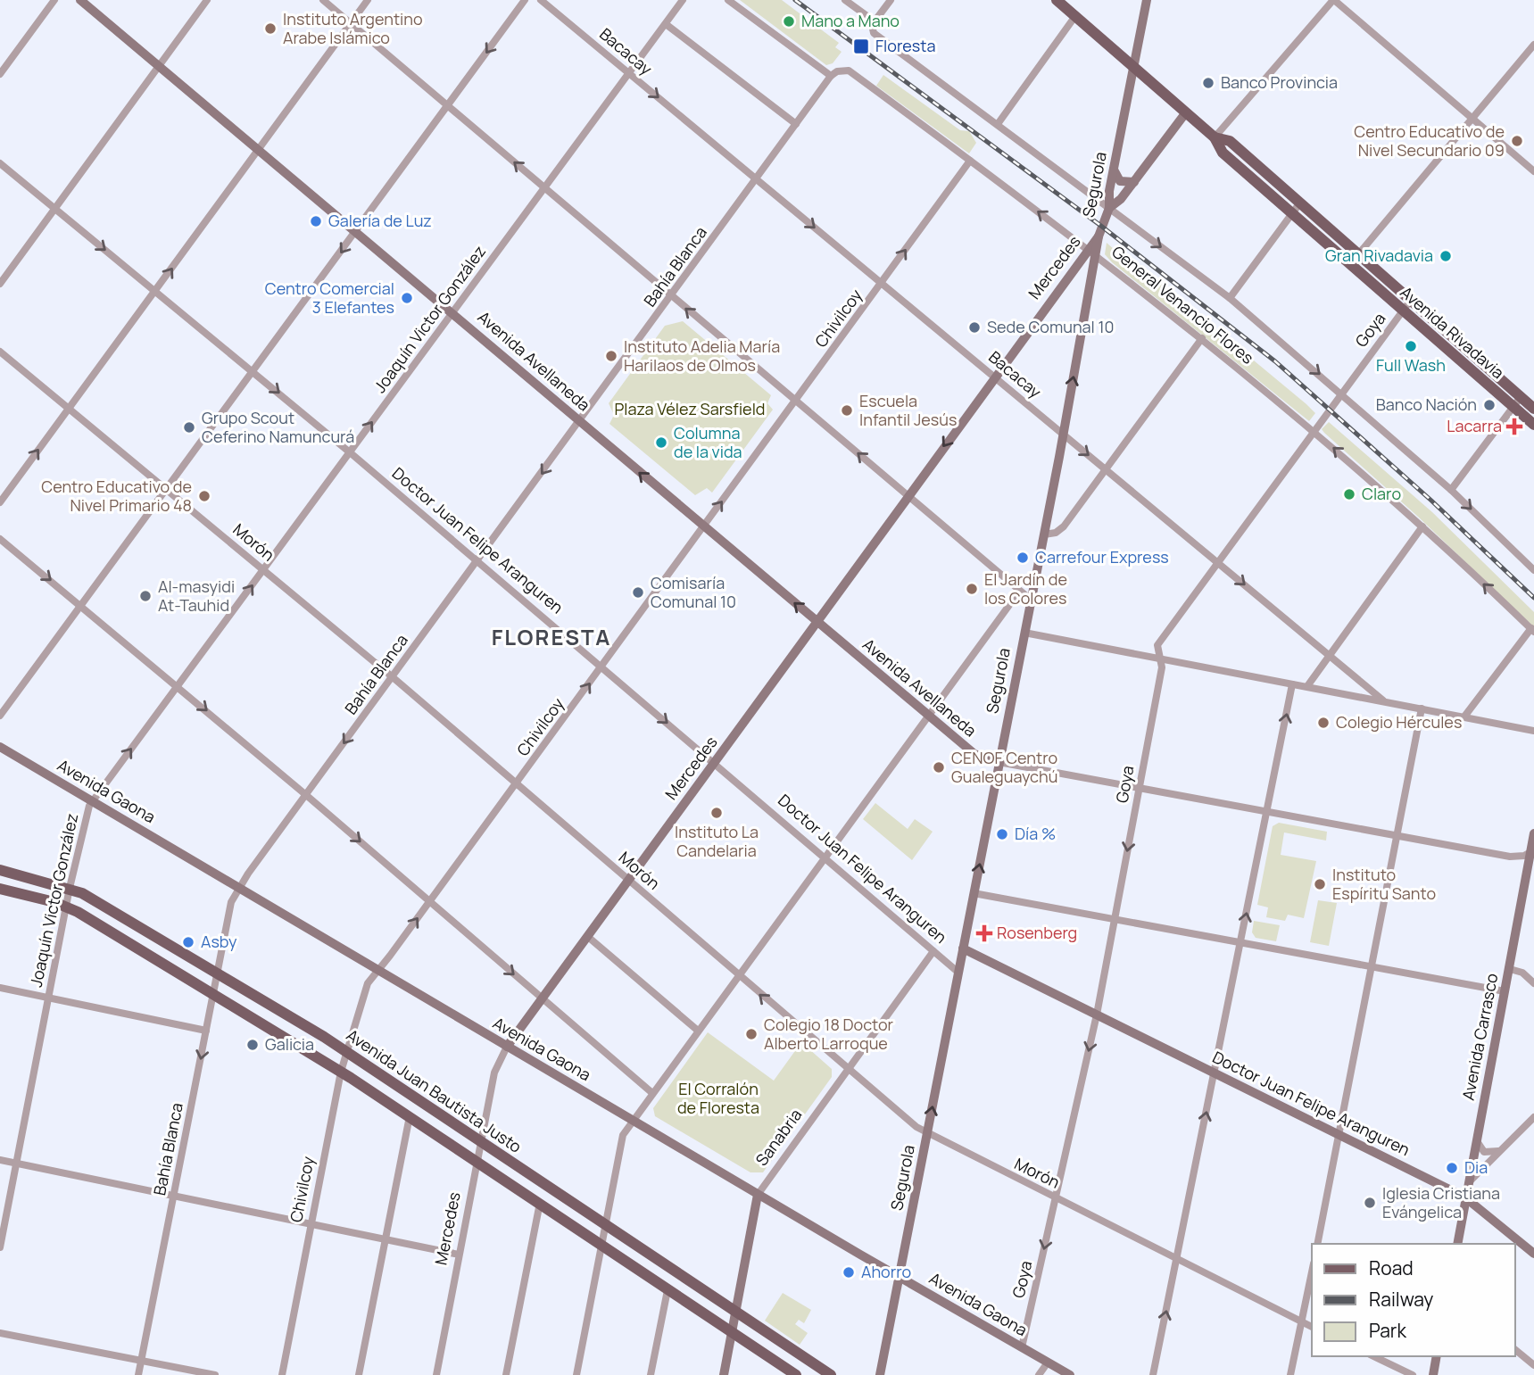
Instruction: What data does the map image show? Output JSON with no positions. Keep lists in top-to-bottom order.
{
  "streets": {
    "main road": ["Avenida Rivadavia", "Avenida Juan Bautista Justo"],
    "street": [
      "Bacacay",
      "Segurola",
      "Bahía Blanca",
      "Mercedes",
      "General Venancio Flores",
      "Chivilcoy",
      "Joaquín Victor González",
      "Goya",
      "Avenida Avellaneda",
      "Doctor Juan Felipe Aranguren",
      "Morón",
      "Avenida Gaona",
      "Avenida Carrasco",
      "Sanabria"
    ]
  },
  "crossings": [
    ["Bacacay", "Segurola"],
    ["Bacacay", "Bahía Blanca"],
    ["Bacacay", "Mercedes"],
    ["Bacacay", "Chivilcoy"],
    ["Bacacay", "Joaquín Victor González"],
    ["Bacacay", "Goya"],
    ["Segurola", "Mercedes"],
    ["Segurola", "General Venancio Flores"],
    ["Segurola", "Avenida Rivadavia"],
    ["Segurola", "Avenida Avellaneda"],
    ["Segurola", "Doctor Juan Felipe Aranguren"],
    ["Segurola", "Morón"],
    ["Segurola", "Avenida Gaona"],
    ["Bahía Blanca", "General Venancio Flores"],
    ["Bahía Blanca", "Avenida Avellaneda"],
    ["Bahía Blanca", "Doctor Juan Felipe Aranguren"],
    ["Bahía Blanca", "Morón"],
    ["Bahía Blanca", "Avenida Gaona"],
    ["Bahía Blanca", "Avenida Juan Bautista Justo"],
    ["Mercedes", "General Venancio Flores"],
    ["Mercedes", "Avenida Avellaneda"],
    ["Mercedes", "Doctor Juan Felipe Aranguren"],
    ["Mercedes", "Morón"],
    ["Mercedes", "Avenida Gaona"],
    ["Mercedes", "Avenida Juan Bautista Justo"],
    ["General Venancio Flores", "Chivilcoy"],
    ["General Venancio Flores", "Goya"],
    ["Chivilcoy", "Avenida Avellaneda"],
    ["Chivilcoy", "Doctor Juan Felipe Aranguren"],
    ["Chivilcoy", "Morón"],
    ["Chivilcoy", "Avenida Gaona"],
    ["Chivilcoy", "Avenida Juan Bautista Justo"],
    ["Joaquín Victor González", "Avenida Avellaneda"],
    ["Joaquín Victor González", "Doctor Juan Felipe Aranguren"],
    ["Joaquín Victor González", "Morón"],
    ["Joaquín Victor González", "Avenida Gaona"],
    ["Joaquín Victor González", "Avenida Juan Bautista Justo"],
    ["Goya", "Avenida Rivadavia"],
    ["Goya", "Doctor Juan Felipe Aranguren"],
    ["Goya", "Morón"],
    ["Goya", "Avenida Gaona"],
    ["Doctor Juan Felipe Aranguren", "Avenida Carrasco"],
    ["Doctor Juan Felipe Aranguren", "Sanabria"],
    ["Morón", "Sanabria"],
    ["Avenida Gaona", "Sanabria"],
    ["Avenida Juan Bautista Justo", "Sanabria"]
  ],
  "one_way": ["Bacacay", "Chivilcoy", "Goya"],
  "districts": ["FLORESTA"],
  "parks": ["Plaza Vélez Sarsfield", "El Corralón de Floresta"],
  "places": {
    "other": [
      "Mano a Mano",
      "Instituto Argentino Arabe Islámico",
      "Banco Provincia",
      "Centro Educativo de Nivel Secundario 09",
      "Galería de Luz",
      "Gran Rivadavia",
      "Centro Comercial 3 Elefantes",
      "Sede Comunal 10",
      "Full Wash",
      "Instituto Adelia María Harilaos de Olmos",
      "Banco Nación",
      "Escuela Infantil Jesús",
      "Grupo Scout Ceferino Namuncurá",
      "Columna de la vida",
      "Claro",
      "Centro Educativo de Nivel Primario 48",
      "Carrefour Express",
      "El Jardín de los Colores",
      "Comisaría Comunal 10",
      "Al-masyidi At-Tauhid",
      "Colegio Hércules",
      "CENOF Centro Gualeguaychú",
      "Instituto La Candelaria",
      "Día %",
      "Instituto Espíritu Santo",
      "Asby",
      "Colegio 18 Doctor Alberto Larroque",
      "Galicia",
      "Dia",
      "Iglesia Cristiana Evángelica",
      "Ahorro"
    ],
    "transit": ["Floresta"],
    "health": ["Lacarra", "Rosenberg"]
  },
  "legend": ["Road", "Railway", "Park"]
}
